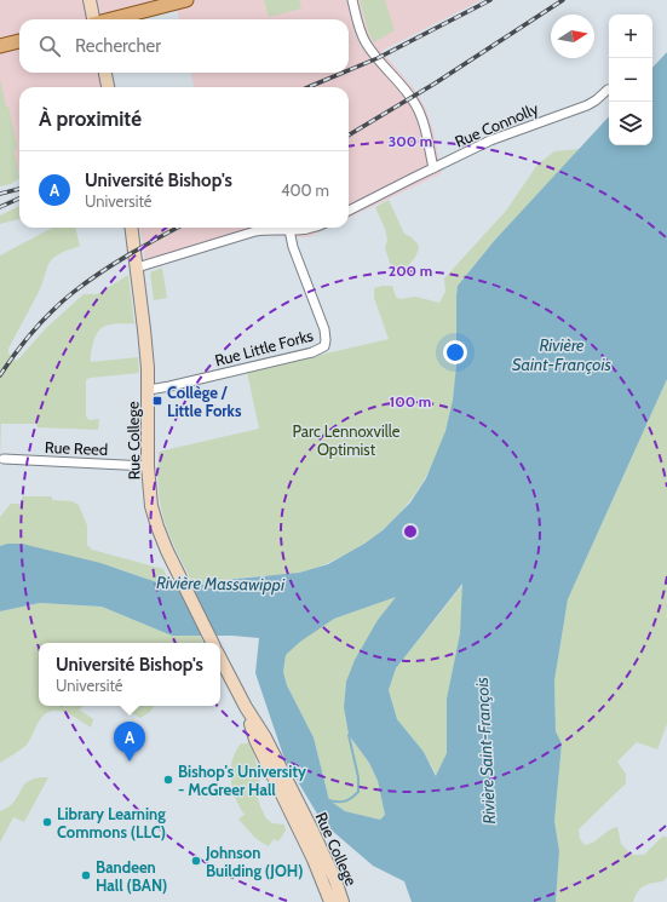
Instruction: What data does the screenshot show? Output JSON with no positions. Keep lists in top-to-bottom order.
{
  "streets": {
    "main road": ["Rue College"],
    "street": ["Rue Connolly", "Rue Little Forks", "Rue Reed"]
  },
  "crossings": [
    ["Rue Little Forks", "Rue College"],
    ["Rue College", "Rue Reed"]
  ],
  "water": ["Rivière Saint-François", "Rivière Massawippi"],
  "parks": ["Parc Lennoxville Optimist"],
  "places": {
    "transit": ["Collège / Little Forks"],
    "other": [
      "Bishop's University - McGreer Hall",
      "Library Learning Commons (LLC)",
      "Johnson Building (JOH)",
      "Bandeen Hall (BAN)"
    ]
  },
  "north": "right",
  "page": {
    "map_buttons": ["+", "−"],
    "search": "Rechercher",
    "heading": "À proximité",
    "list": [
      {
        "mark": "A",
        "name": "Université Bishop's",
        "note": "Université",
        "value": "400 m"
      }
    ],
    "popup": ["Université Bishop's", "Université"],
    "pins": "A"
  },
  "rings": ["300 m", "200 m", "100 m"]
}
